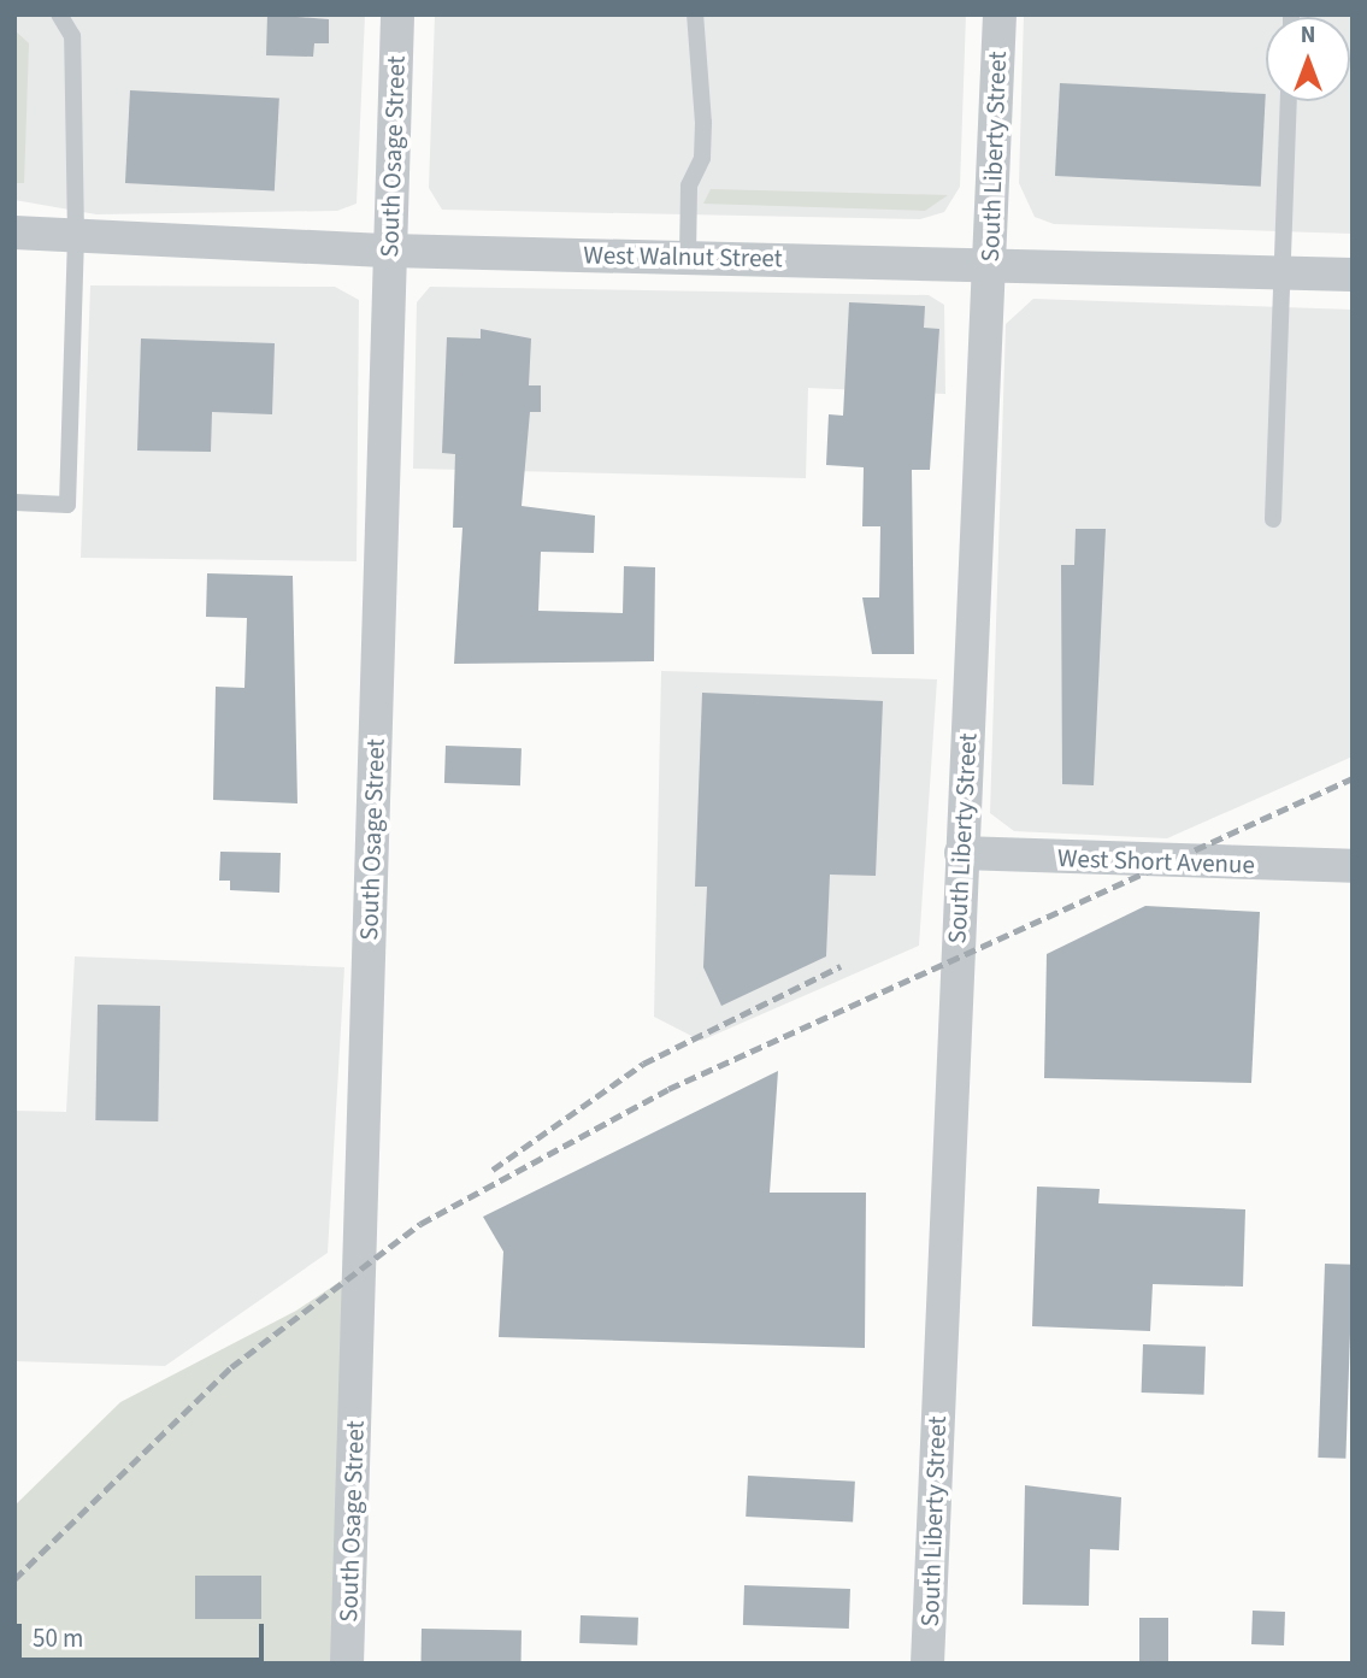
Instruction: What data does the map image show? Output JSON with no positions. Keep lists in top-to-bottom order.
{
  "streets": {
    "street": [
      "South Osage Street",
      "South Liberty Street",
      "West Walnut Street",
      "West Short Avenue"
    ]
  },
  "crossings": [
    ["South Osage Street", "West Walnut Street"],
    ["South Liberty Street", "West Walnut Street"],
    ["South Liberty Street", "West Short Avenue"]
  ],
  "scale_bar": "50 m",
  "north": "top"
}
